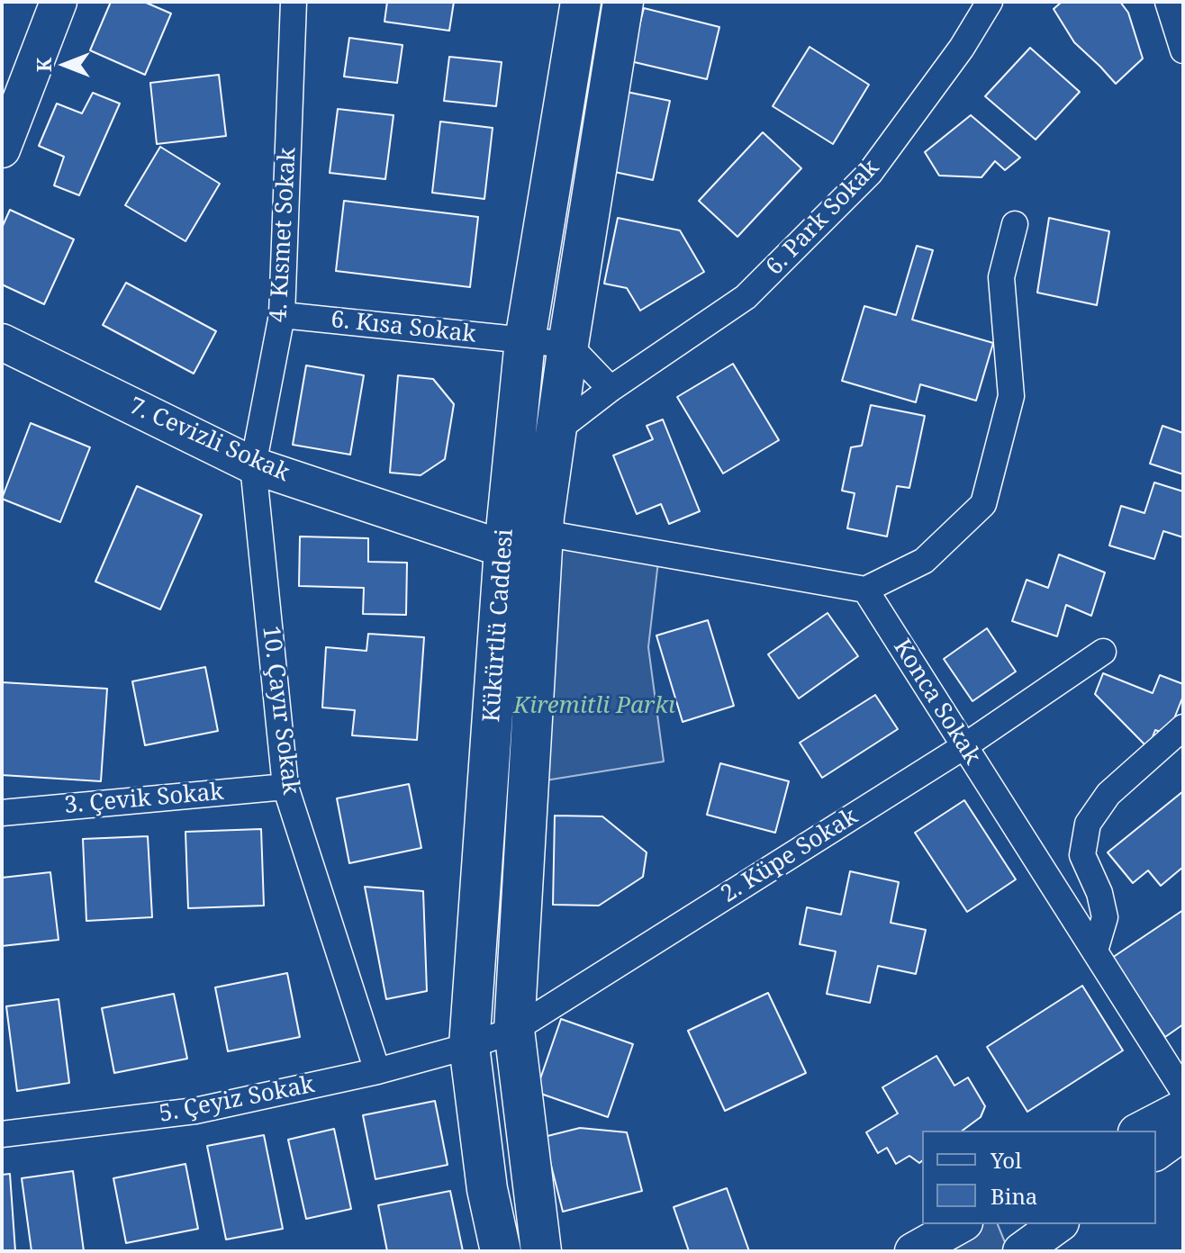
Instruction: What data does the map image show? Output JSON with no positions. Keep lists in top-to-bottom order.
{
  "streets": {
    "main road": ["Kükürtlü Caddesi"],
    "street": [
      "6. Park Sokak",
      "4. Kısmet Sokak",
      "6. Kısa Sokak",
      "7. Cevizli Sokak",
      "Konca Sokak",
      "10. Çayır Sokak",
      "3. Çevik Sokak",
      "2. Küpe Sokak",
      "5. Çeyiz Sokak"
    ]
  },
  "crossings": [
    ["6. Park Sokak", "Kükürtlü Caddesi"],
    ["4. Kısmet Sokak", "6. Kısa Sokak"],
    ["4. Kısmet Sokak", "7. Cevizli Sokak"],
    ["4. Kısmet Sokak", "10. Çayır Sokak"],
    ["6. Kısa Sokak", "Kükürtlü Caddesi"],
    ["7. Cevizli Sokak", "Kükürtlü Caddesi"],
    ["7. Cevizli Sokak", "10. Çayır Sokak"],
    ["Kükürtlü Caddesi", "2. Küpe Sokak"],
    ["Kükürtlü Caddesi", "5. Çeyiz Sokak"],
    ["Konca Sokak", "2. Küpe Sokak"],
    ["10. Çayır Sokak", "3. Çevik Sokak"],
    ["10. Çayır Sokak", "5. Çeyiz Sokak"],
    ["2. Küpe Sokak", "5. Çeyiz Sokak"]
  ],
  "parks": ["Kiremitli Parkı"],
  "legend": ["Yol", "Bina"],
  "north": "left"
}
